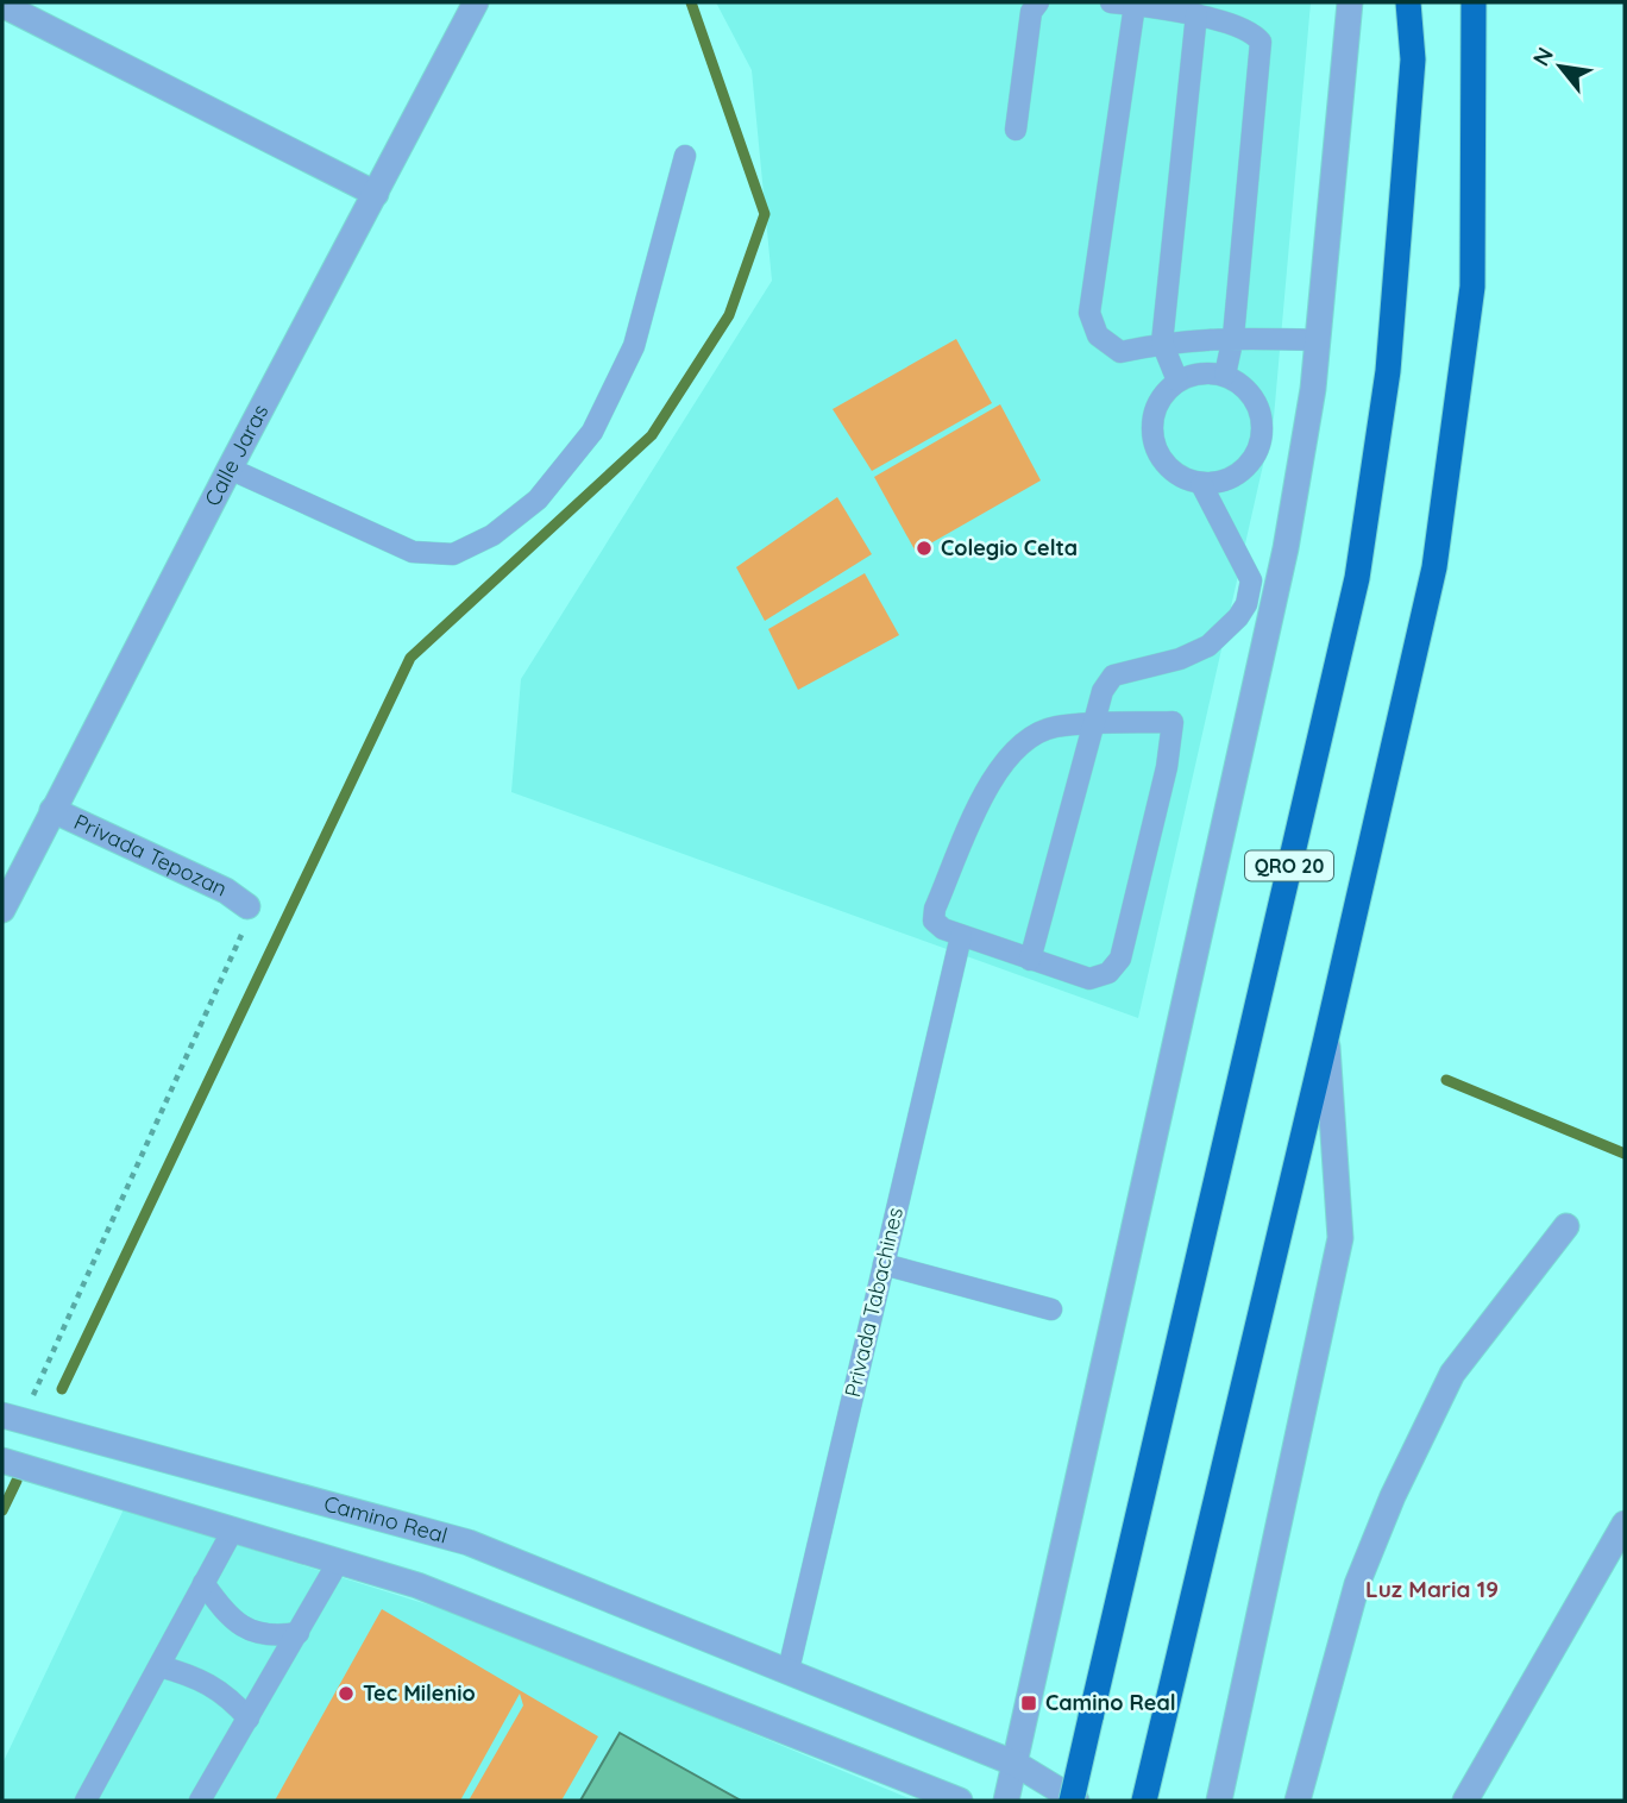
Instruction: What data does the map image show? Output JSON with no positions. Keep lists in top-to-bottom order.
{
  "streets": {
    "highway": ["QRO 20"],
    "street": ["Calle Jaras", "Privada Tepozan", "Camino Real"],
    "lane": ["Privada Tabachines"]
  },
  "crossings": [
    ["Calle Jaras", "Privada Tepozan"],
    ["QRO 20", "Camino Real"],
    ["Privada Tabachines", "Camino Real"]
  ],
  "districts": ["Luz Maria 19"],
  "places": {
    "other": ["Colegio Celta", "Tec Milenio"],
    "transit": ["Camino Real"]
  },
  "north": "top left"
}
